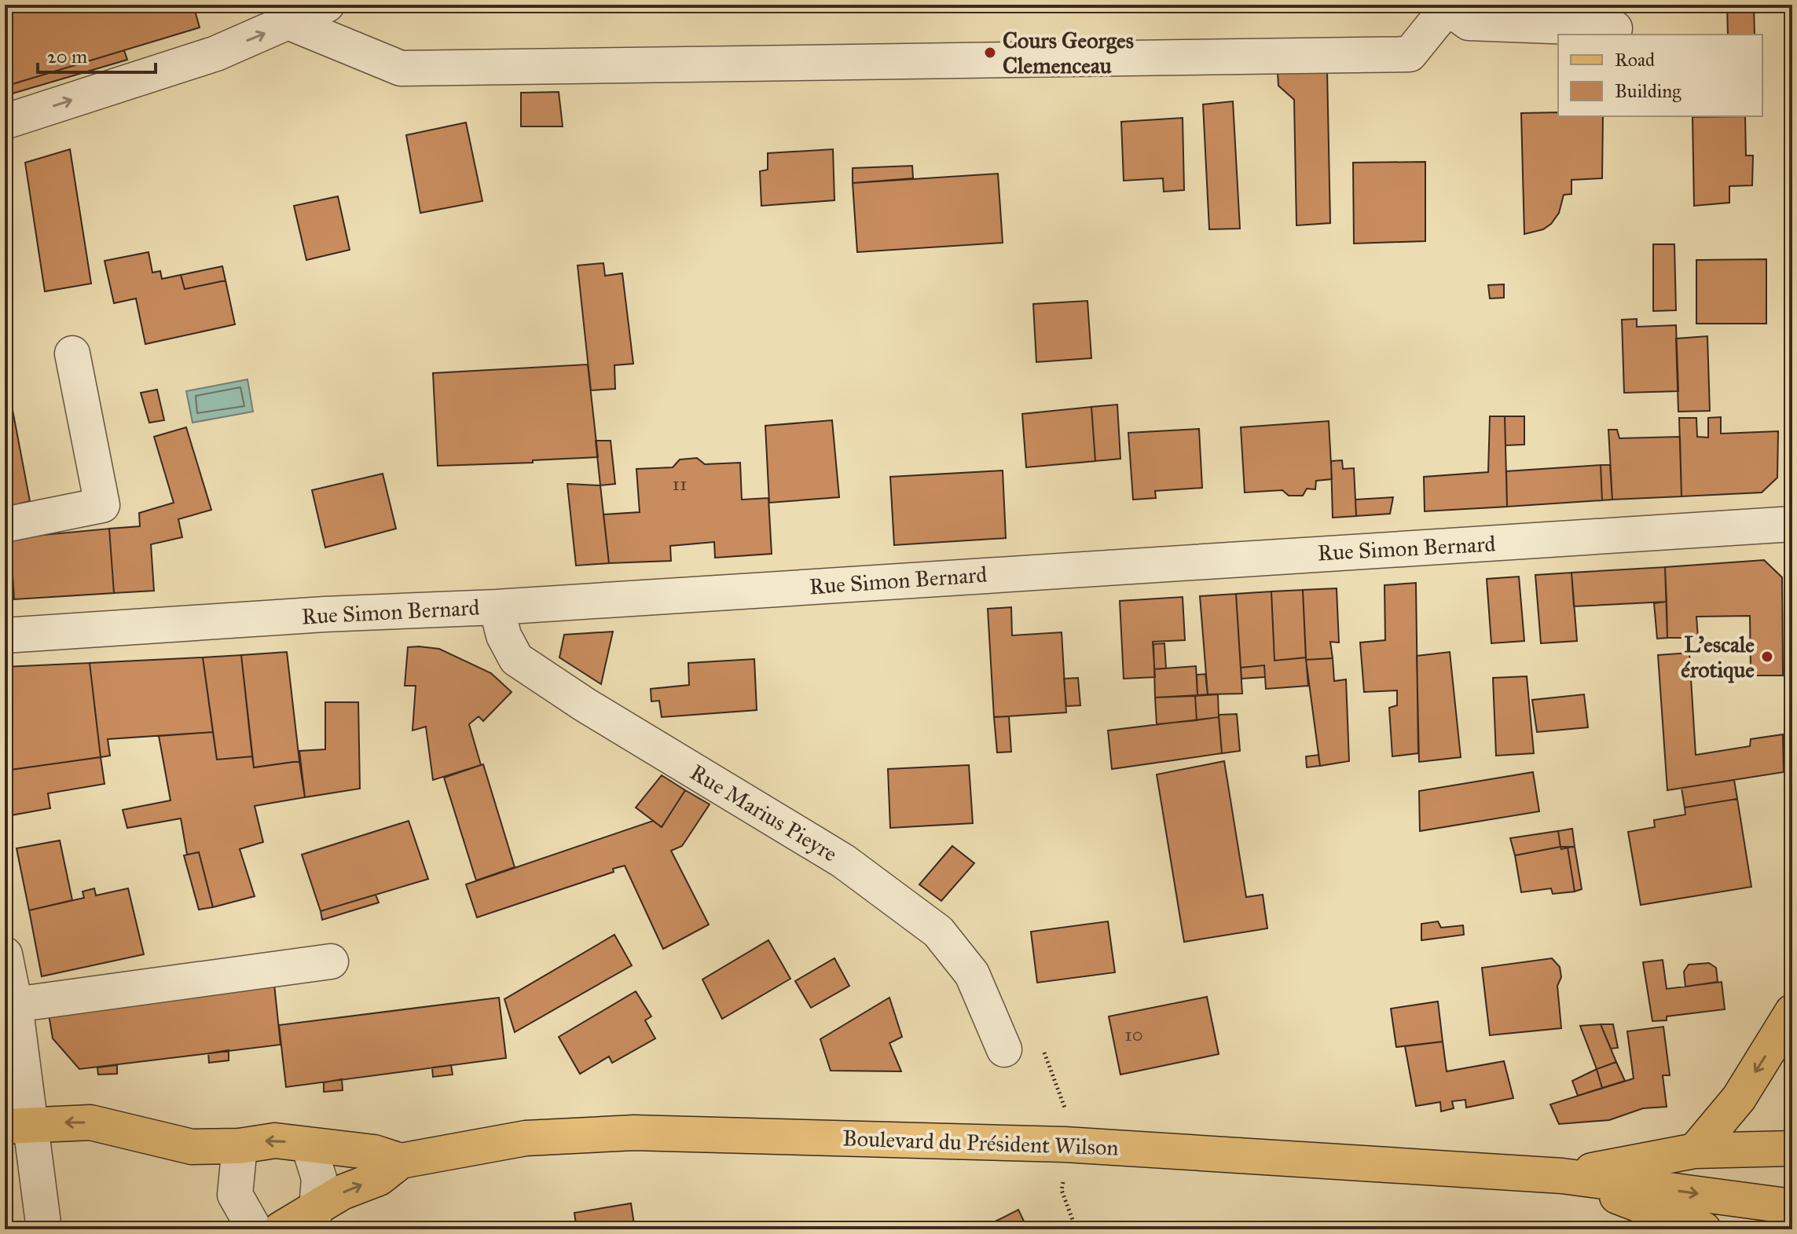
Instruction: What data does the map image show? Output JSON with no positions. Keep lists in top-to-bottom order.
{
  "streets": {
    "main road": ["Boulevard du Président Wilson"],
    "street": ["Rue Simon Bernard", "Rue Marius Pieyre"]
  },
  "crossings": [
    ["Rue Simon Bernard", "Rue Marius Pieyre"]
  ],
  "places": ["Cours Georges Clemenceau", "L'escale érotique"],
  "house_numbers": ["11", "10"],
  "legend": ["Road", "Building"],
  "scale_bar": "20 m"
}
